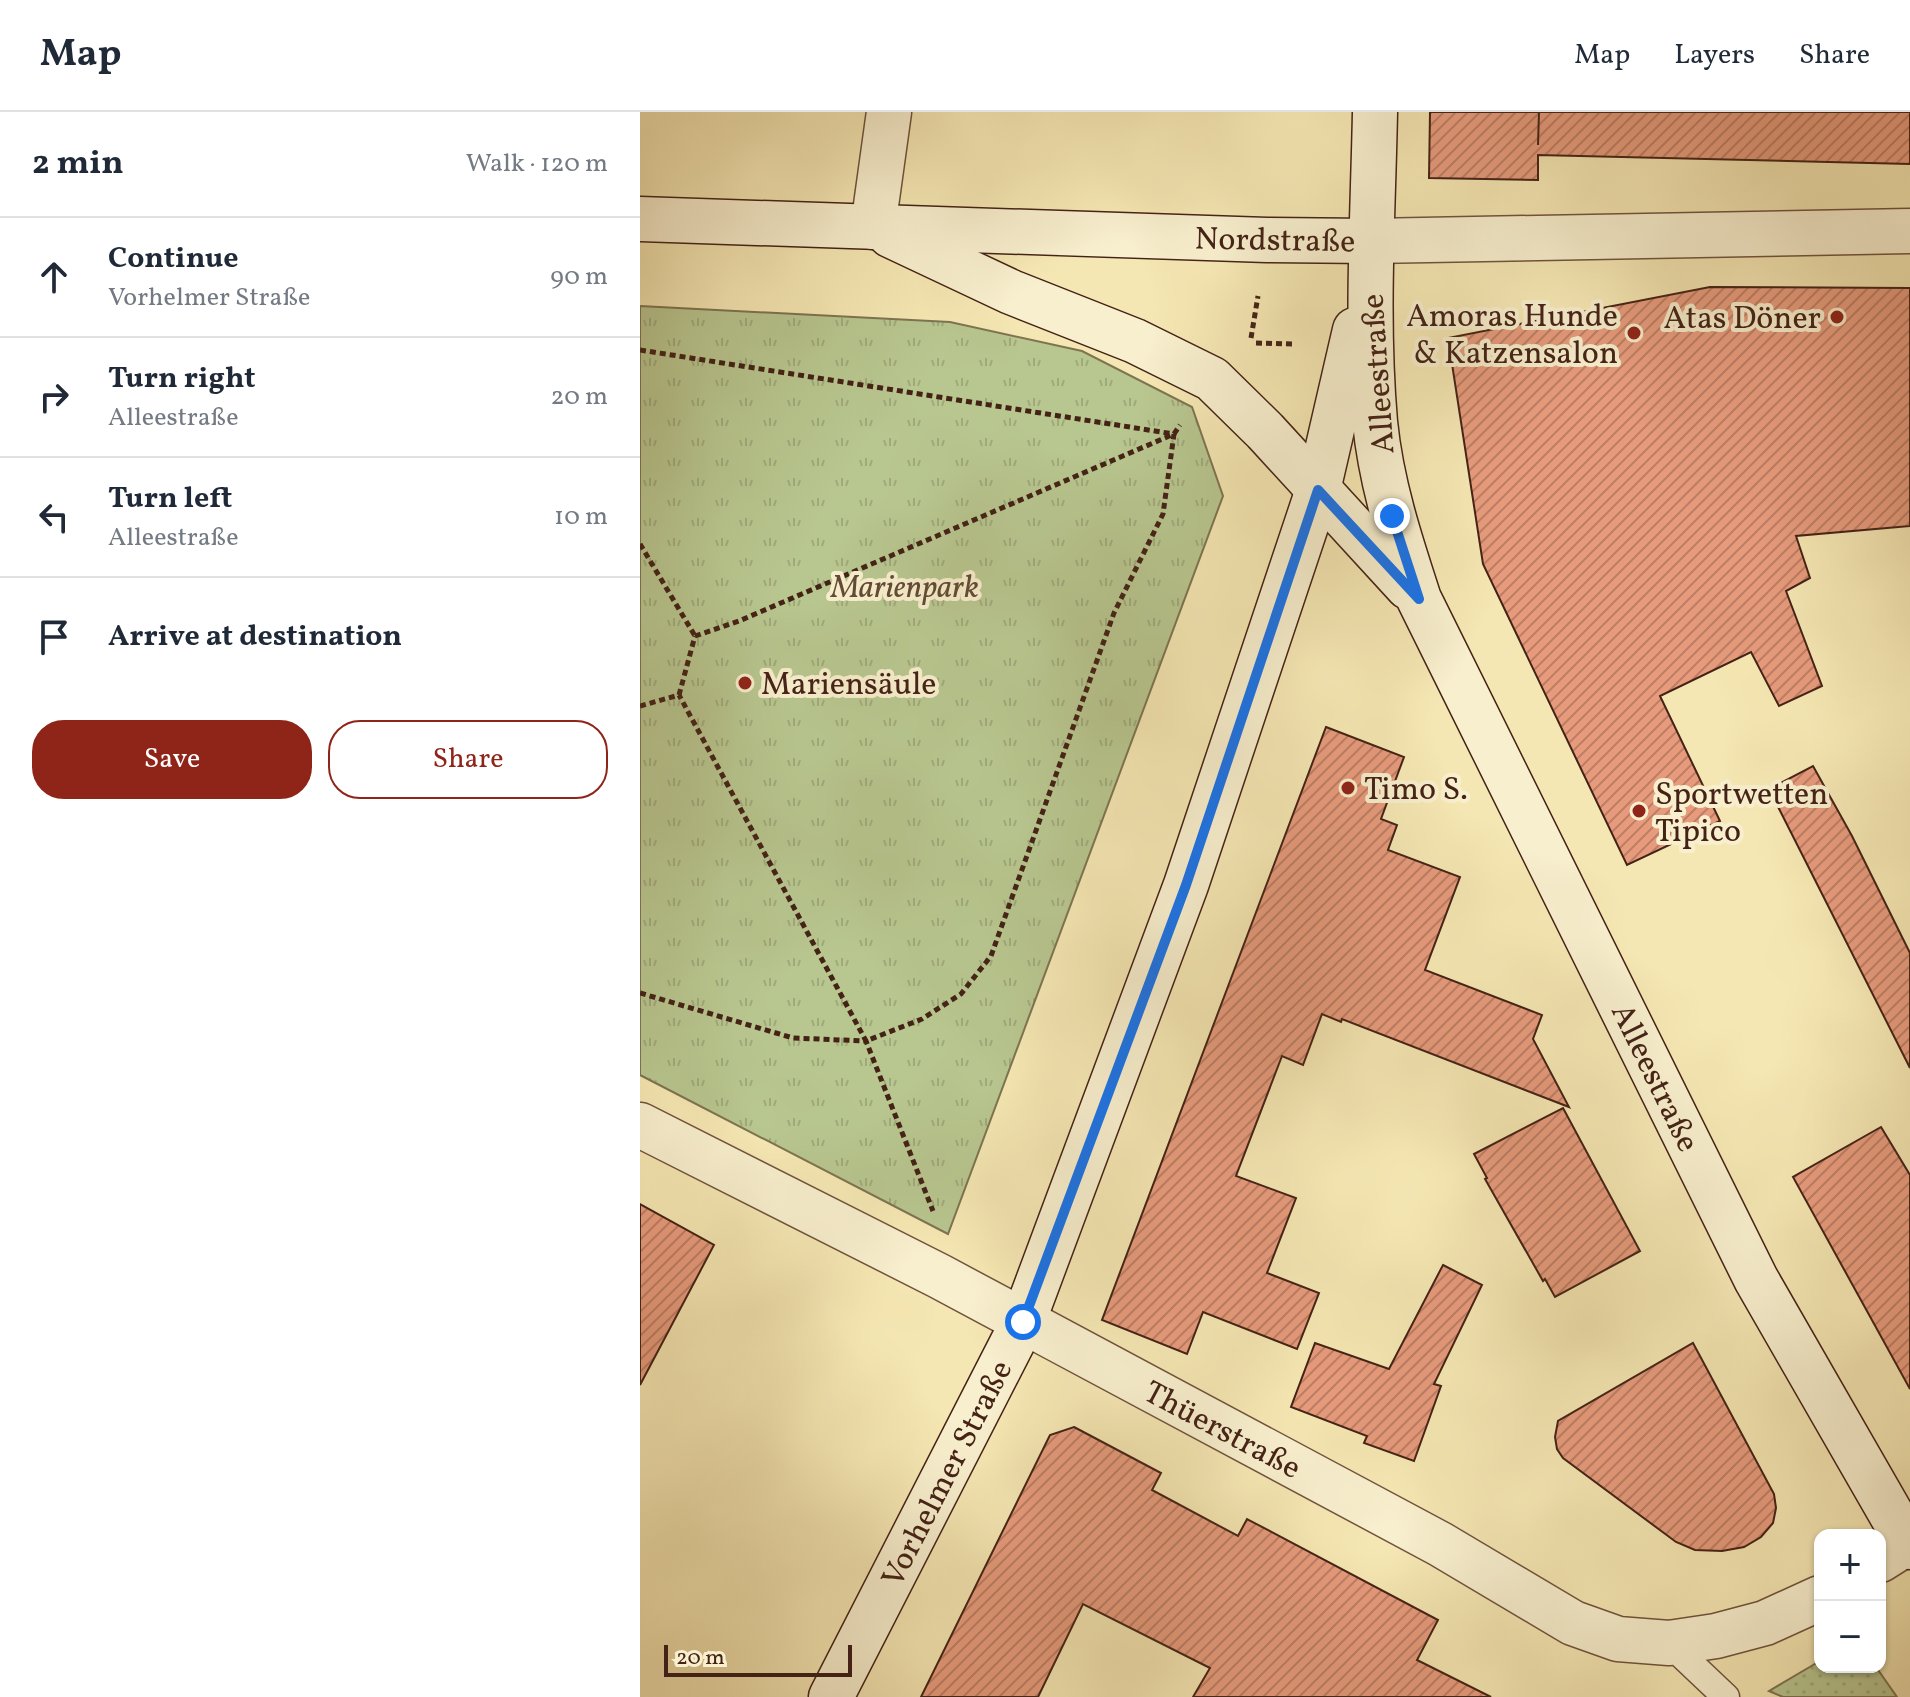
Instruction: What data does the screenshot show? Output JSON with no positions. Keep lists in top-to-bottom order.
{
  "streets": {
    "street": [
      "Nordstraße",
      "Alleestraße",
      "Thüerstraße",
      "Vorhelmer Straße"
    ]
  },
  "crossings": [
    ["Nordstraße", "Alleestraße"],
    ["Nordstraße", "Vorhelmer Straße"],
    ["Alleestraße", "Vorhelmer Straße"],
    ["Thüerstraße", "Vorhelmer Straße"]
  ],
  "parks": ["Marienpark"],
  "places": [
    "Atas Döner",
    "Amoras Hunde & Katzensalon",
    "Mariensäule",
    "Timo S.",
    "Sportwetten Tipico"
  ],
  "scale_bar": "20 m",
  "page": {
    "header": "Map",
    "nav": ["Map", "Layers", "Share"],
    "heading": ["2 min", "Walk · 120 m"],
    "list": [
      ["Continue", "Vorhelmer Straße", "90 m"],
      ["Turn right", "Alleestraße", "20 m"],
      ["Turn left", "Alleestraße", "10 m"],
      "Arrive at destination"
    ],
    "buttons": ["Save", "Share"],
    "map_buttons": ["+", "−"],
    "scale": "20 m"
  }
}
